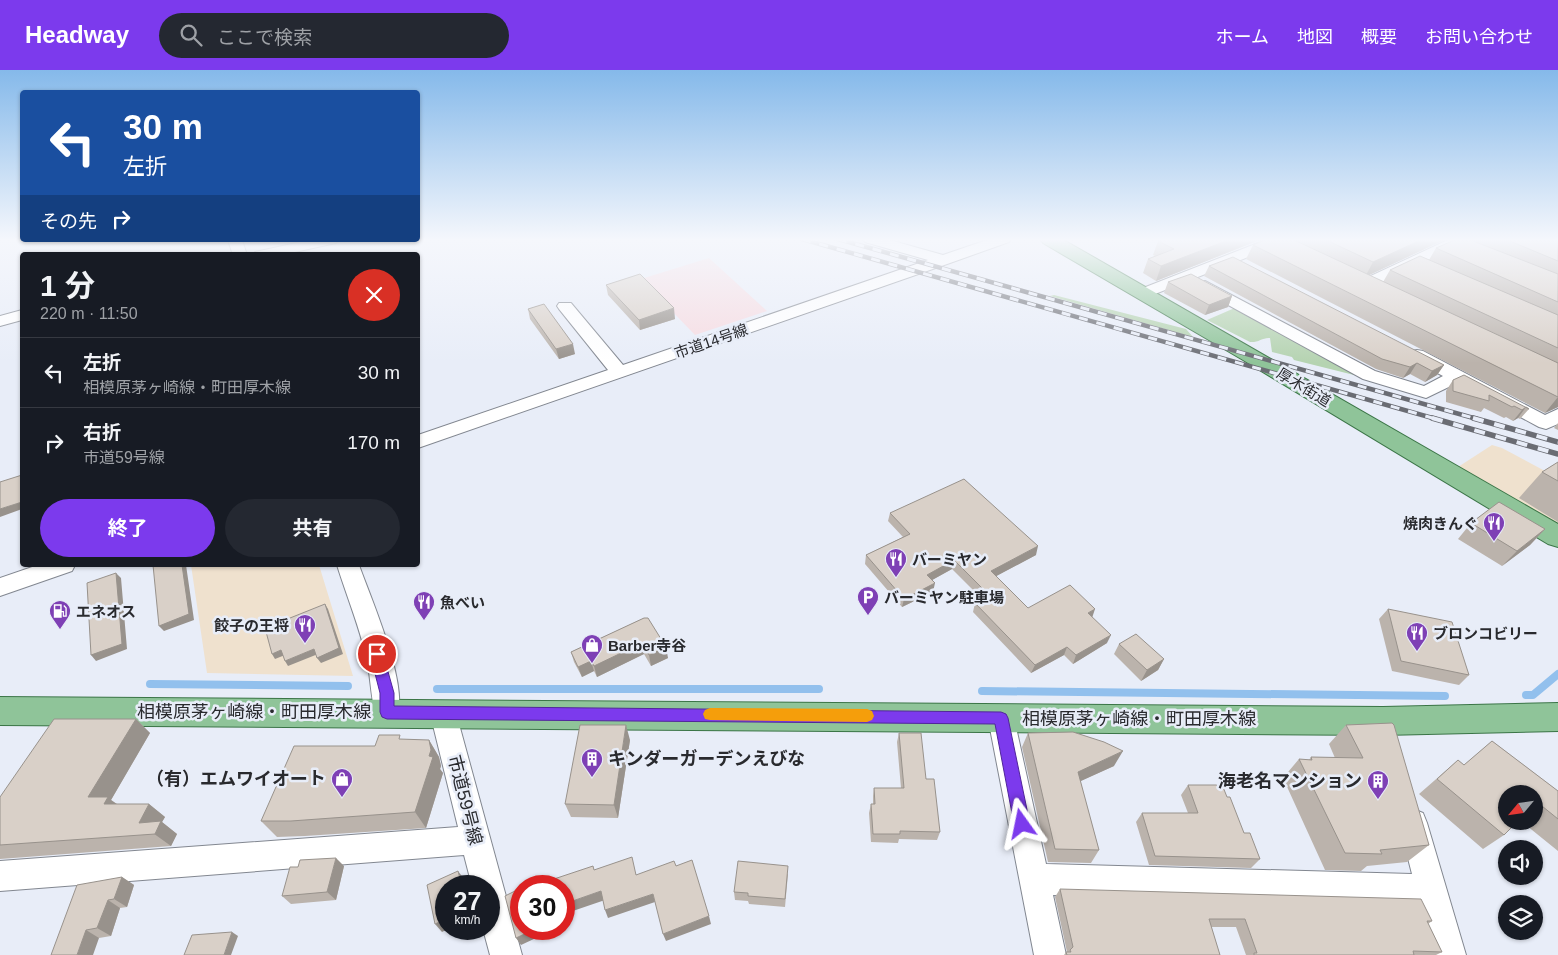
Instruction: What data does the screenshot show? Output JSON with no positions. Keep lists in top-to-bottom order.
{
  "streets": {
    "main road": ["厚木街道", "相模原茅ヶ崎線・町田厚木線"],
    "street": ["市道14号線", "市道59号線"]
  },
  "crossings": [
    ["相模原茅ヶ崎線・町田厚木線", "市道59号線"]
  ],
  "places": {
    "restaurant": [
      "焼肉きんぐ",
      "バーミヤン",
      "魚べい",
      "餃子の王将",
      "ブロンコビリー"
    ],
    "parking": ["バーミヤン駐車場"],
    "fuel station": ["エネオス"],
    "shop": ["Barber寺谷", "（有）エムワイオート"],
    "building": ["キンダーガーデンえびな", "海老名マンション"]
  },
  "north": "bottom left",
  "page": {
    "header": "Headway",
    "search": "ここで検索",
    "nav": [
      "ホーム",
      "地図",
      "概要",
      "お問い合わせ"
    ],
    "turn": ["30 m", "左折"],
    "then": "その先",
    "heading": ["1 分", "220 m · 11:50"],
    "list": [
      {
        "name": "左折",
        "note": "相模原茅ヶ崎線・町田厚木線",
        "value": "30 m"
      },
      {
        "name": "右折",
        "note": "市道59号線",
        "value": "170 m"
      }
    ],
    "buttons": ["終了", "共有"],
    "speed": "27 km/h",
    "limit": "30"
  }
}
